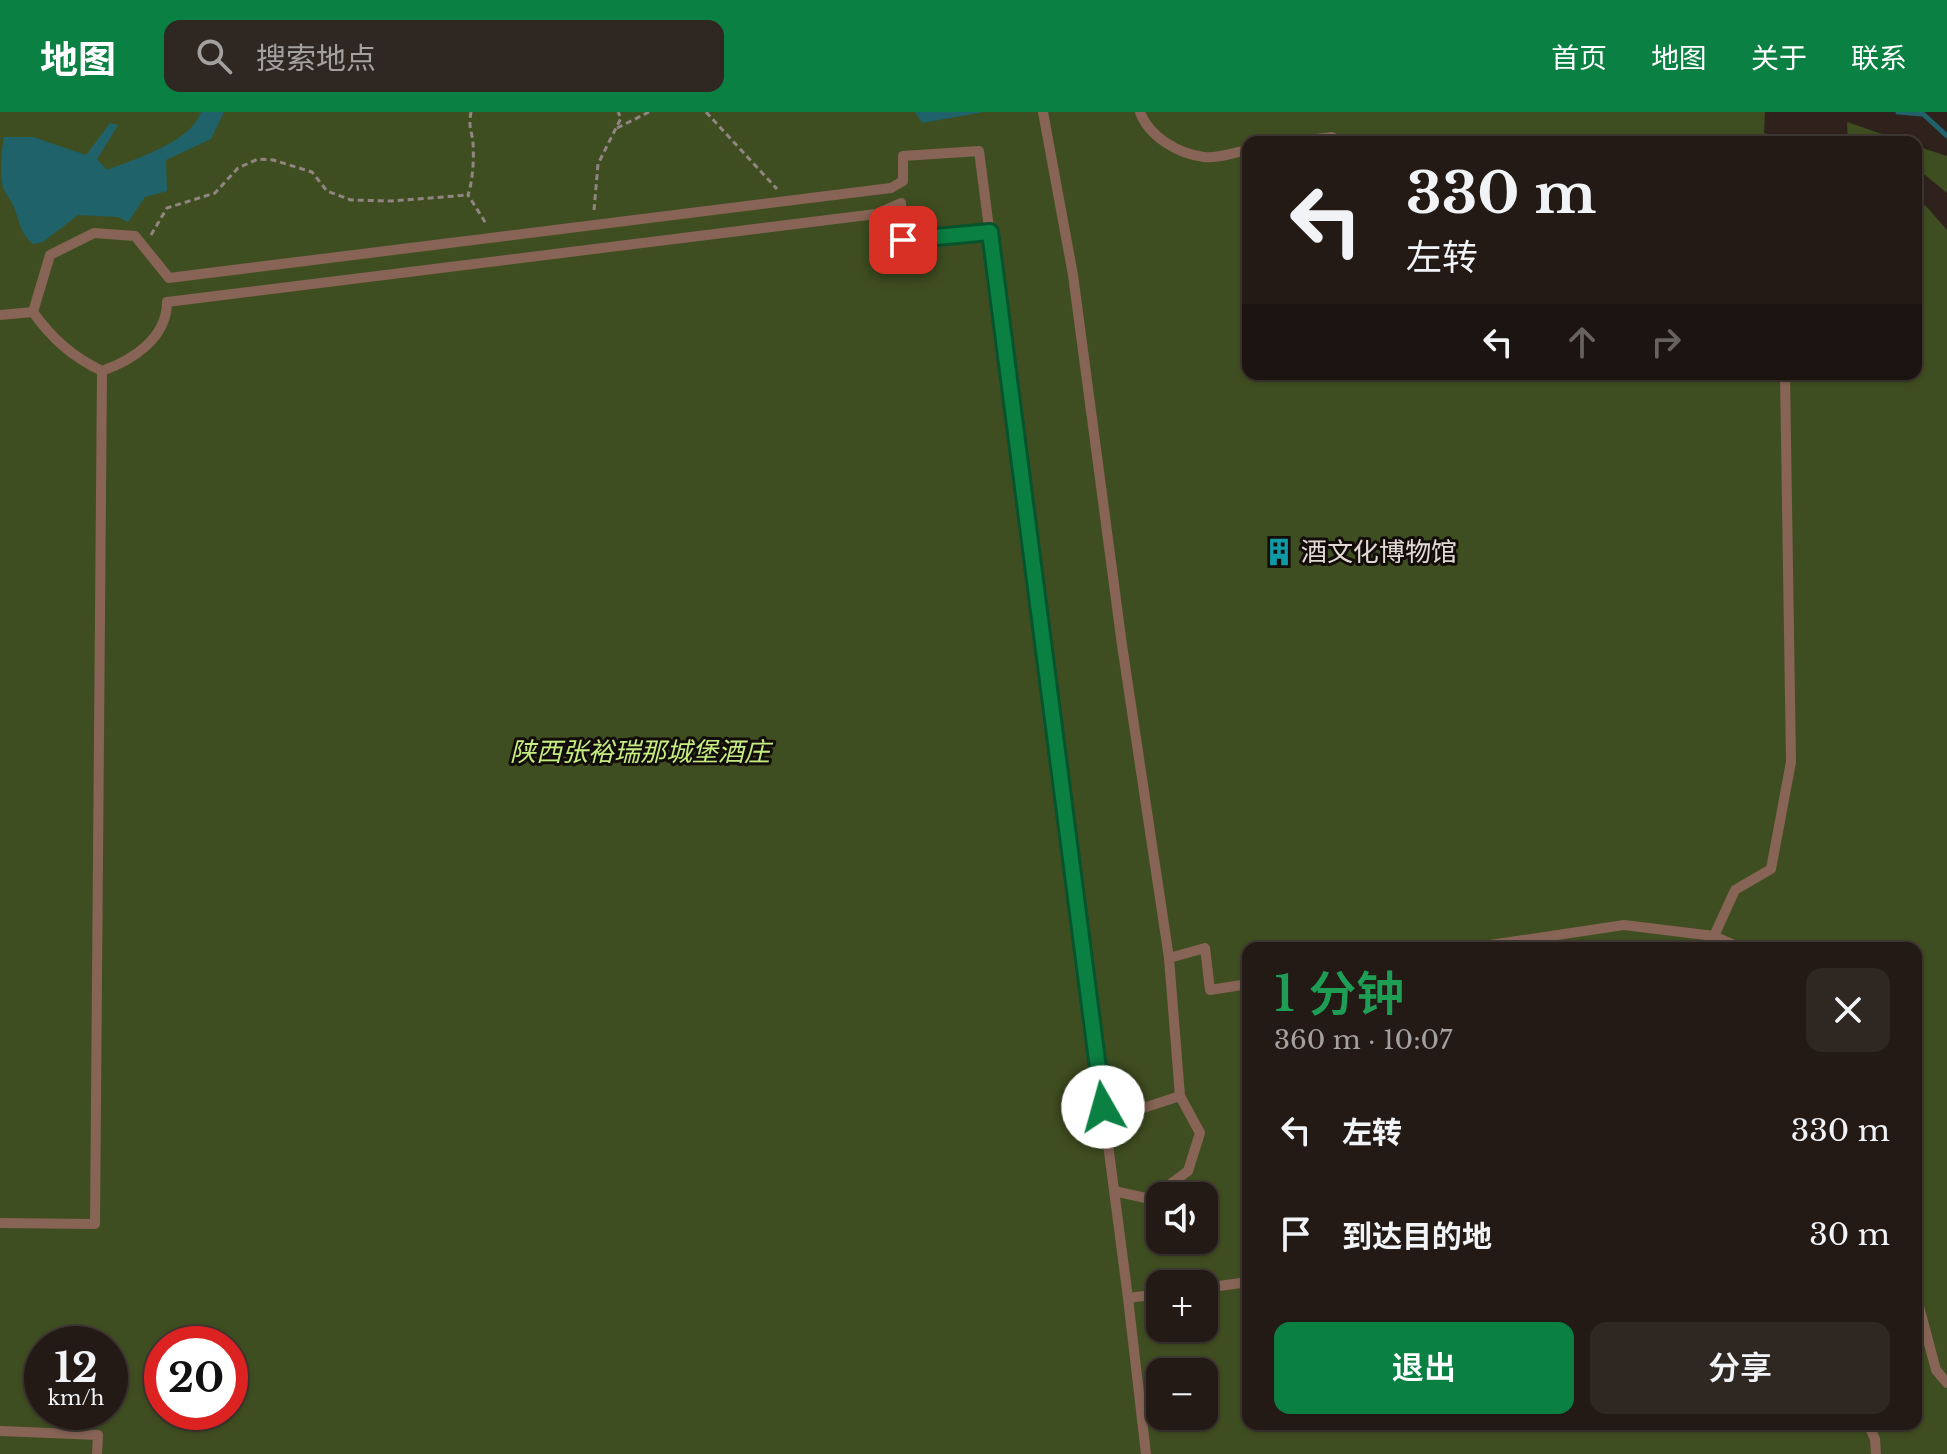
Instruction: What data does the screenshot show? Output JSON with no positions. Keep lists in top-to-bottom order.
{
  "parks": ["陕西张裕瑞那城堡酒庄"],
  "places": {
    "building": ["酒文化博物馆"]
  },
  "page": {
    "header": "地图",
    "search": "搜索地点",
    "nav": [
      "首页",
      "地图",
      "关于",
      "联系"
    ],
    "turn": ["330 m", "左转"],
    "heading": ["1 分钟", "360 m · 10:07"],
    "list": [
      {
        "name": "左转",
        "value": "330 m"
      },
      {
        "name": "到达目的地",
        "value": "30 m"
      }
    ],
    "map_buttons": ["+", "−"],
    "buttons": ["退出", "分享"],
    "speed": "12 km/h",
    "limit": "20"
  }
}
